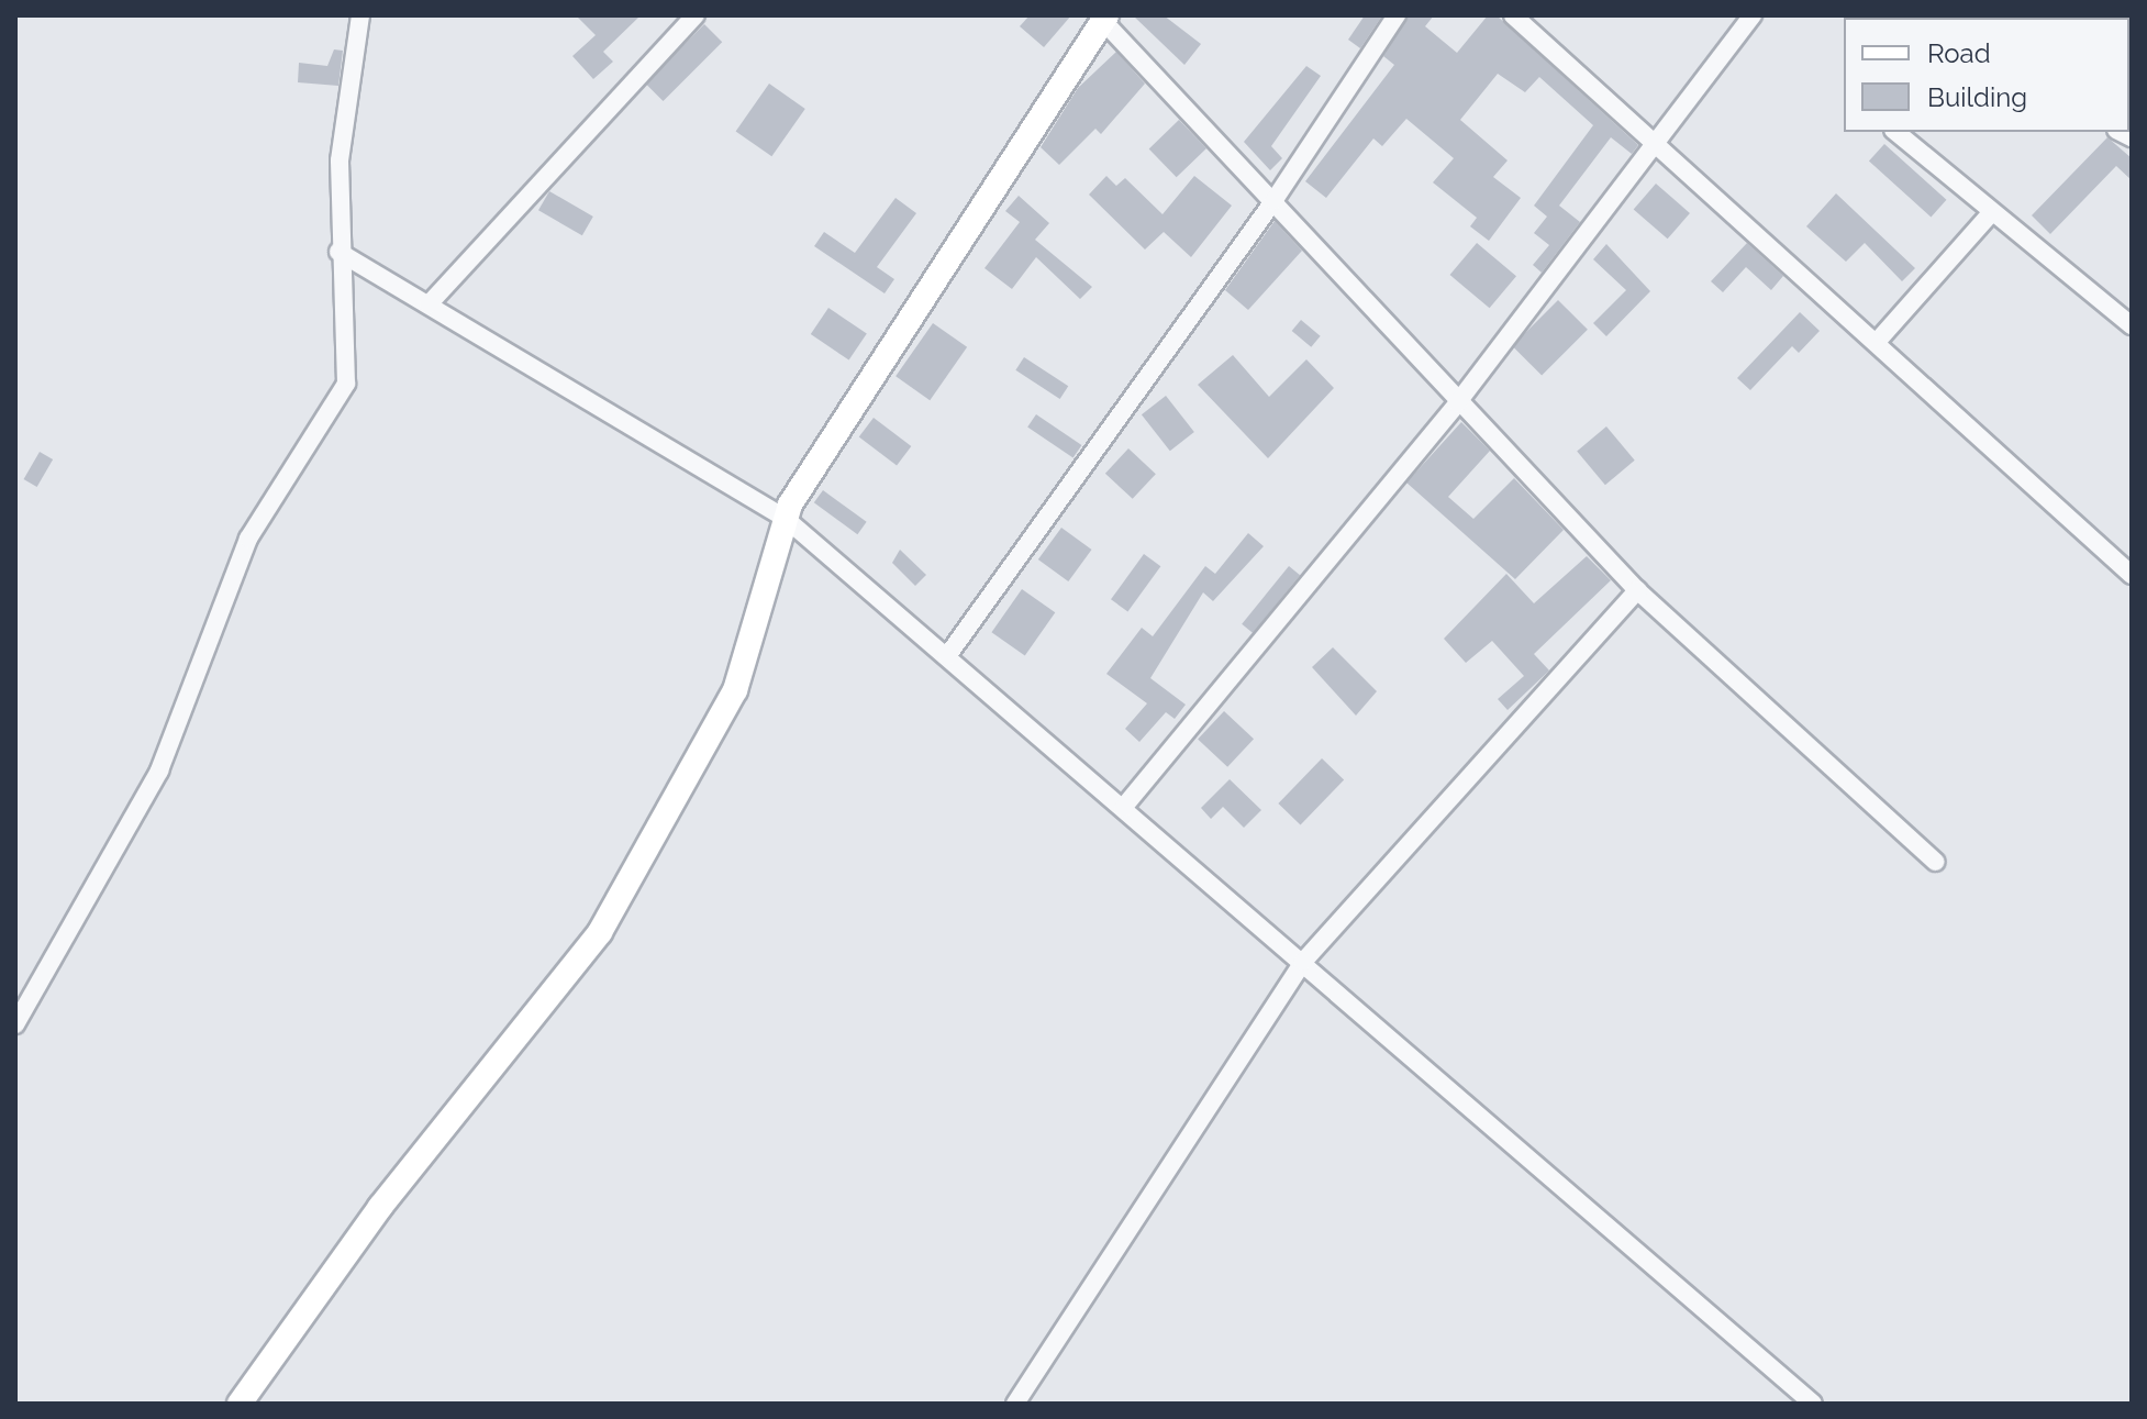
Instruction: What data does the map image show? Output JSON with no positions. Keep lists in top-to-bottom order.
{
  "legend": ["Road", "Building"]
}
